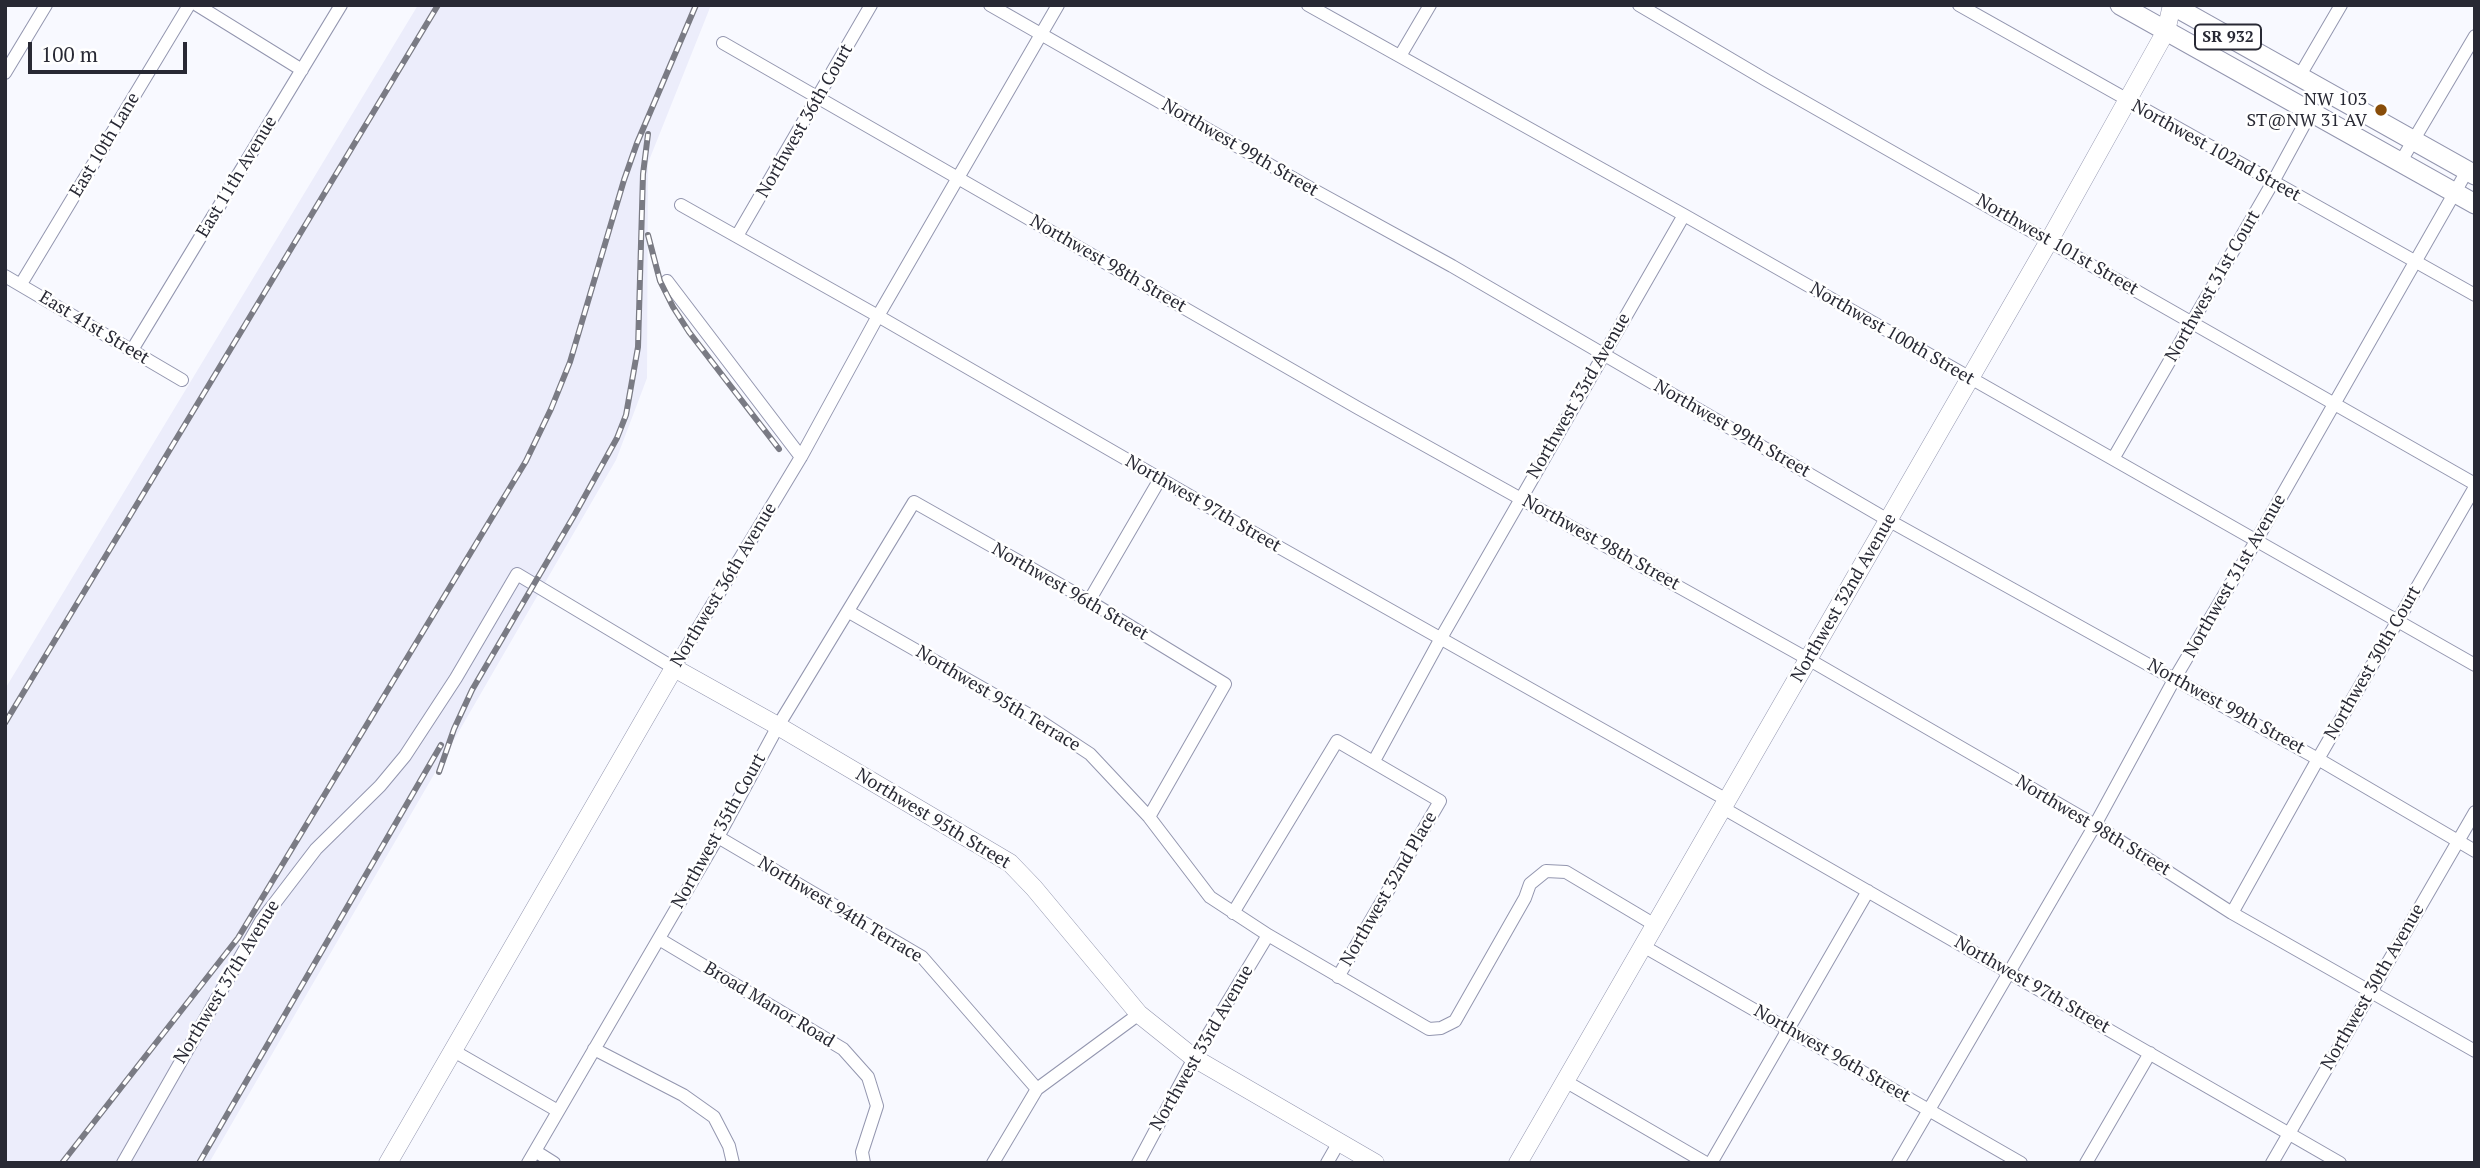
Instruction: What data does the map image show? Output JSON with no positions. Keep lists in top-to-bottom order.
{
  "streets": {
    "main road": ["SR 932"],
    "street": [
      "Northwest 36th Court",
      "East 10th Lane",
      "Northwest 99th Street",
      "Northwest 102nd Street",
      "East 11th Avenue",
      "Northwest 101st Street",
      "Northwest 98th Street",
      "Northwest 31st Court",
      "East 41st Street",
      "Northwest 100th Street",
      "Northwest 33rd Avenue",
      "Northwest 97th Street",
      "Northwest 31st Avenue",
      "Northwest 36th Avenue",
      "Northwest 96th Street",
      "Northwest 32nd Avenue",
      "Northwest 30th Court",
      "Northwest 95th Terrace",
      "Northwest 95th Street",
      "Northwest 35th Court",
      "Northwest 32nd Place",
      "Northwest 94th Terrace",
      "Northwest 37th Avenue",
      "Northwest 30th Avenue",
      "Broad Manor Road"
    ]
  },
  "crossings": [
    ["SR 932", "Northwest 31st Court"],
    ["SR 932", "Northwest 31st Avenue"],
    ["SR 932", "Northwest 32nd Avenue"],
    ["Northwest 36th Court", "Northwest 98th Street"],
    ["Northwest 36th Court", "Northwest 97th Street"],
    ["East 10th Lane", "East 41st Street"],
    ["Northwest 99th Street", "Northwest 33rd Avenue"],
    ["Northwest 99th Street", "Northwest 31st Avenue"],
    ["Northwest 99th Street", "Northwest 36th Avenue"],
    ["Northwest 99th Street", "Northwest 32nd Avenue"],
    ["Northwest 99th Street", "Northwest 30th Court"],
    ["Northwest 99th Street", "Northwest 30th Avenue"],
    ["Northwest 102nd Street", "Northwest 31st Court"],
    ["Northwest 102nd Street", "Northwest 31st Avenue"],
    ["Northwest 102nd Street", "Northwest 32nd Avenue"],
    ["East 11th Avenue", "East 41st Street"],
    ["Northwest 101st Street", "Northwest 31st Court"],
    ["Northwest 101st Street", "Northwest 31st Avenue"],
    ["Northwest 101st Street", "Northwest 32nd Avenue"],
    ["Northwest 101st Street", "Northwest 30th Court"],
    ["Northwest 98th Street", "Northwest 33rd Avenue"],
    ["Northwest 98th Street", "Northwest 31st Avenue"],
    ["Northwest 98th Street", "Northwest 36th Avenue"],
    ["Northwest 98th Street", "Northwest 32nd Avenue"],
    ["Northwest 98th Street", "Northwest 30th Court"],
    ["Northwest 98th Street", "Northwest 30th Avenue"],
    ["Northwest 31st Court", "Northwest 100th Street"],
    ["Northwest 100th Street", "Northwest 33rd Avenue"],
    ["Northwest 100th Street", "Northwest 31st Avenue"],
    ["Northwest 100th Street", "Northwest 32nd Avenue"],
    ["Northwest 100th Street", "Northwest 30th Court"],
    ["Northwest 33rd Avenue", "Northwest 97th Street"],
    ["Northwest 33rd Avenue", "Northwest 95th Terrace"],
    ["Northwest 33rd Avenue", "Northwest 95th Street"],
    ["Northwest 33rd Avenue", "Northwest 32nd Place"],
    ["Northwest 97th Street", "Northwest 31st Avenue"],
    ["Northwest 97th Street", "Northwest 36th Avenue"],
    ["Northwest 97th Street", "Northwest 32nd Avenue"],
    ["Northwest 97th Street", "Northwest 30th Avenue"],
    ["Northwest 31st Avenue", "Northwest 96th Street"],
    ["Northwest 36th Avenue", "Northwest 95th Street"],
    ["Northwest 96th Street", "Northwest 32nd Avenue"],
    ["Northwest 96th Street", "Northwest 95th Terrace"],
    ["Northwest 96th Street", "Northwest 35th Court"],
    ["Northwest 32nd Avenue", "Northwest 95th Terrace"],
    ["Northwest 95th Terrace", "Northwest 35th Court"],
    ["Northwest 95th Terrace", "Northwest 32nd Place"],
    ["Northwest 95th Street", "Northwest 35th Court"],
    ["Northwest 95th Street", "Northwest 37th Avenue"],
    ["Northwest 35th Court", "Northwest 94th Terrace"],
    ["Northwest 35th Court", "Broad Manor Road"]
  ],
  "places": ["NW 103 ST@NW 31 AV"],
  "scale_bar": "100 m"
}
